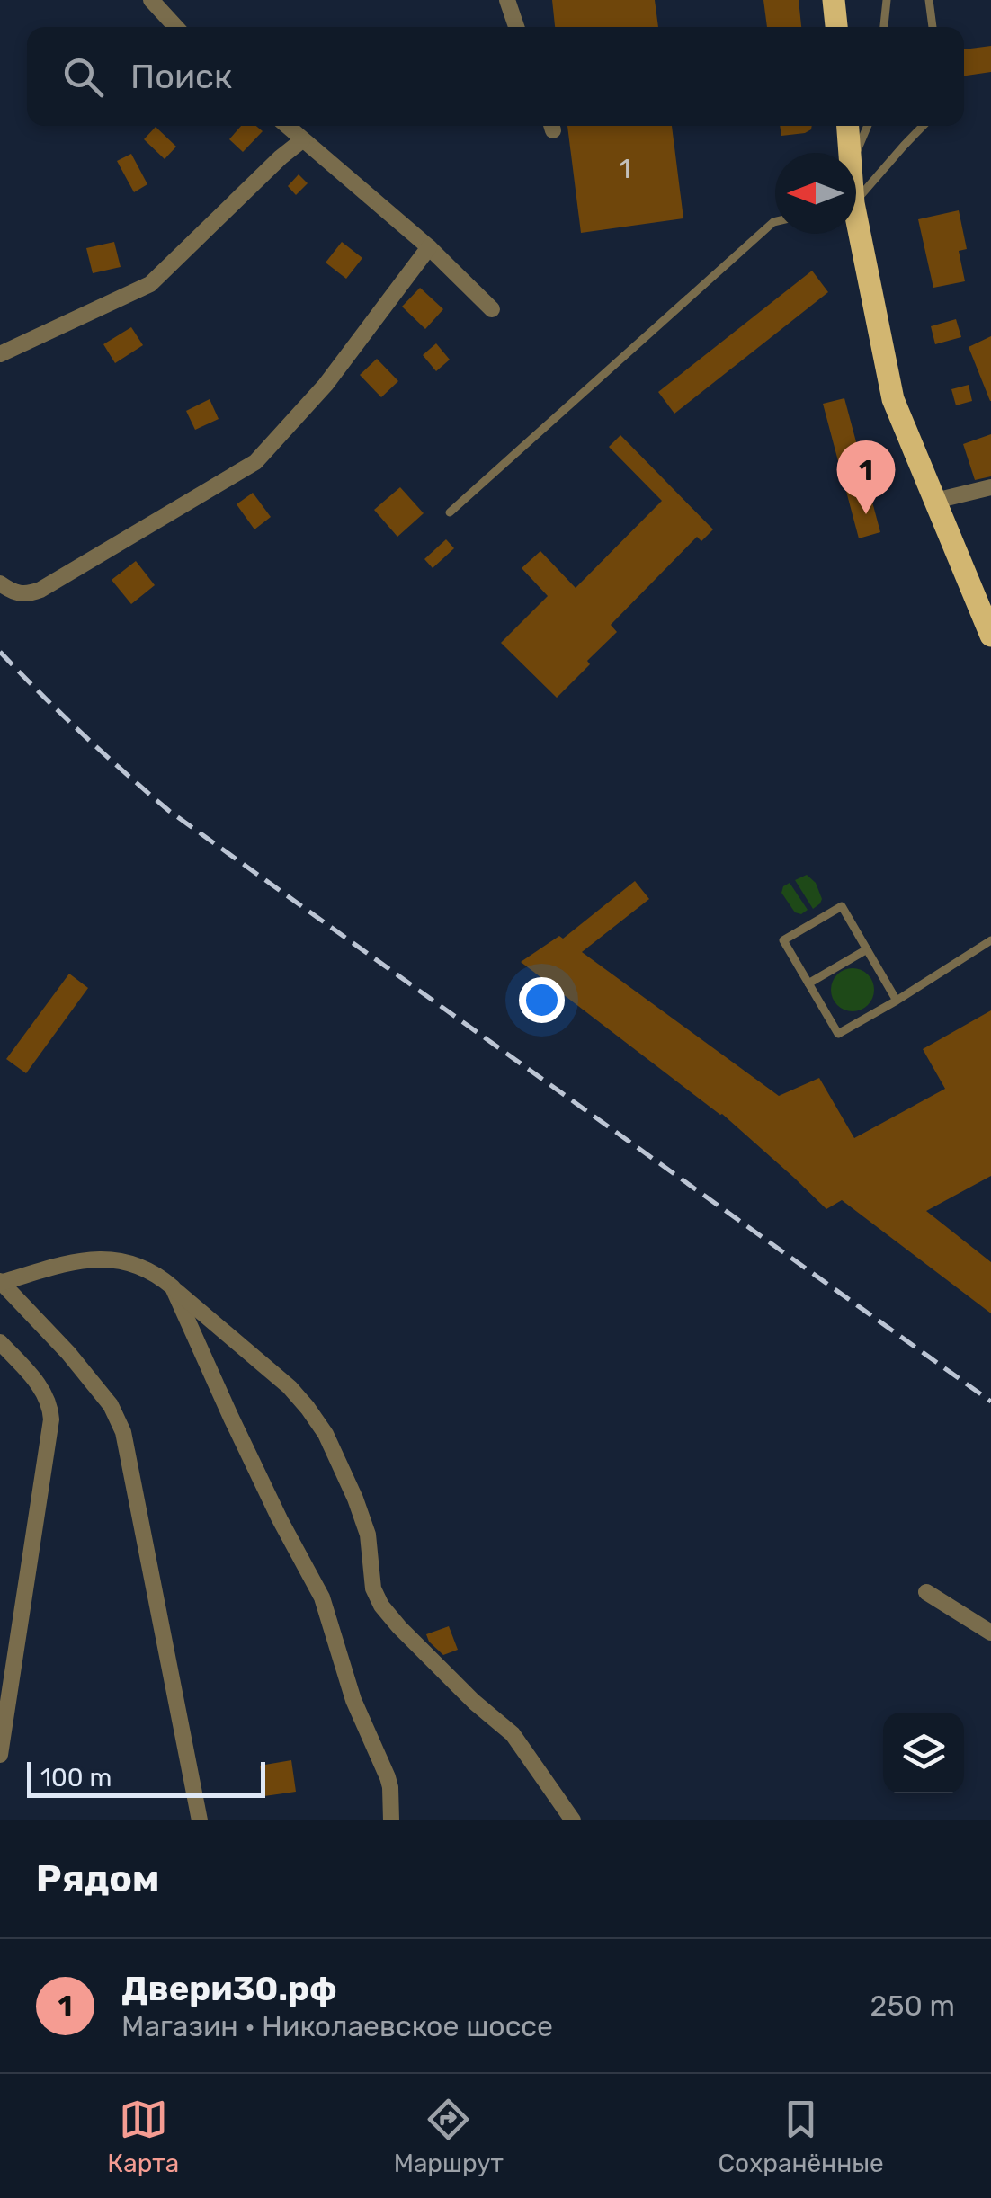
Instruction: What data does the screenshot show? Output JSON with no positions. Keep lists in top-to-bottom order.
{
  "house_numbers": ["1"],
  "scale_bar": "100 m",
  "north": "left",
  "page": {
    "search": "Поиск",
    "pins": "1",
    "scale": "100 m",
    "heading": "Рядом",
    "list": [
      {
        "mark": "1",
        "name": "Двери30.рф",
        "note": "Магазин · Николаевское шоссе",
        "value": "250 m"
      }
    ],
    "nav": ["Карта", "Маршрут", "Сохранённые"]
  }
}
